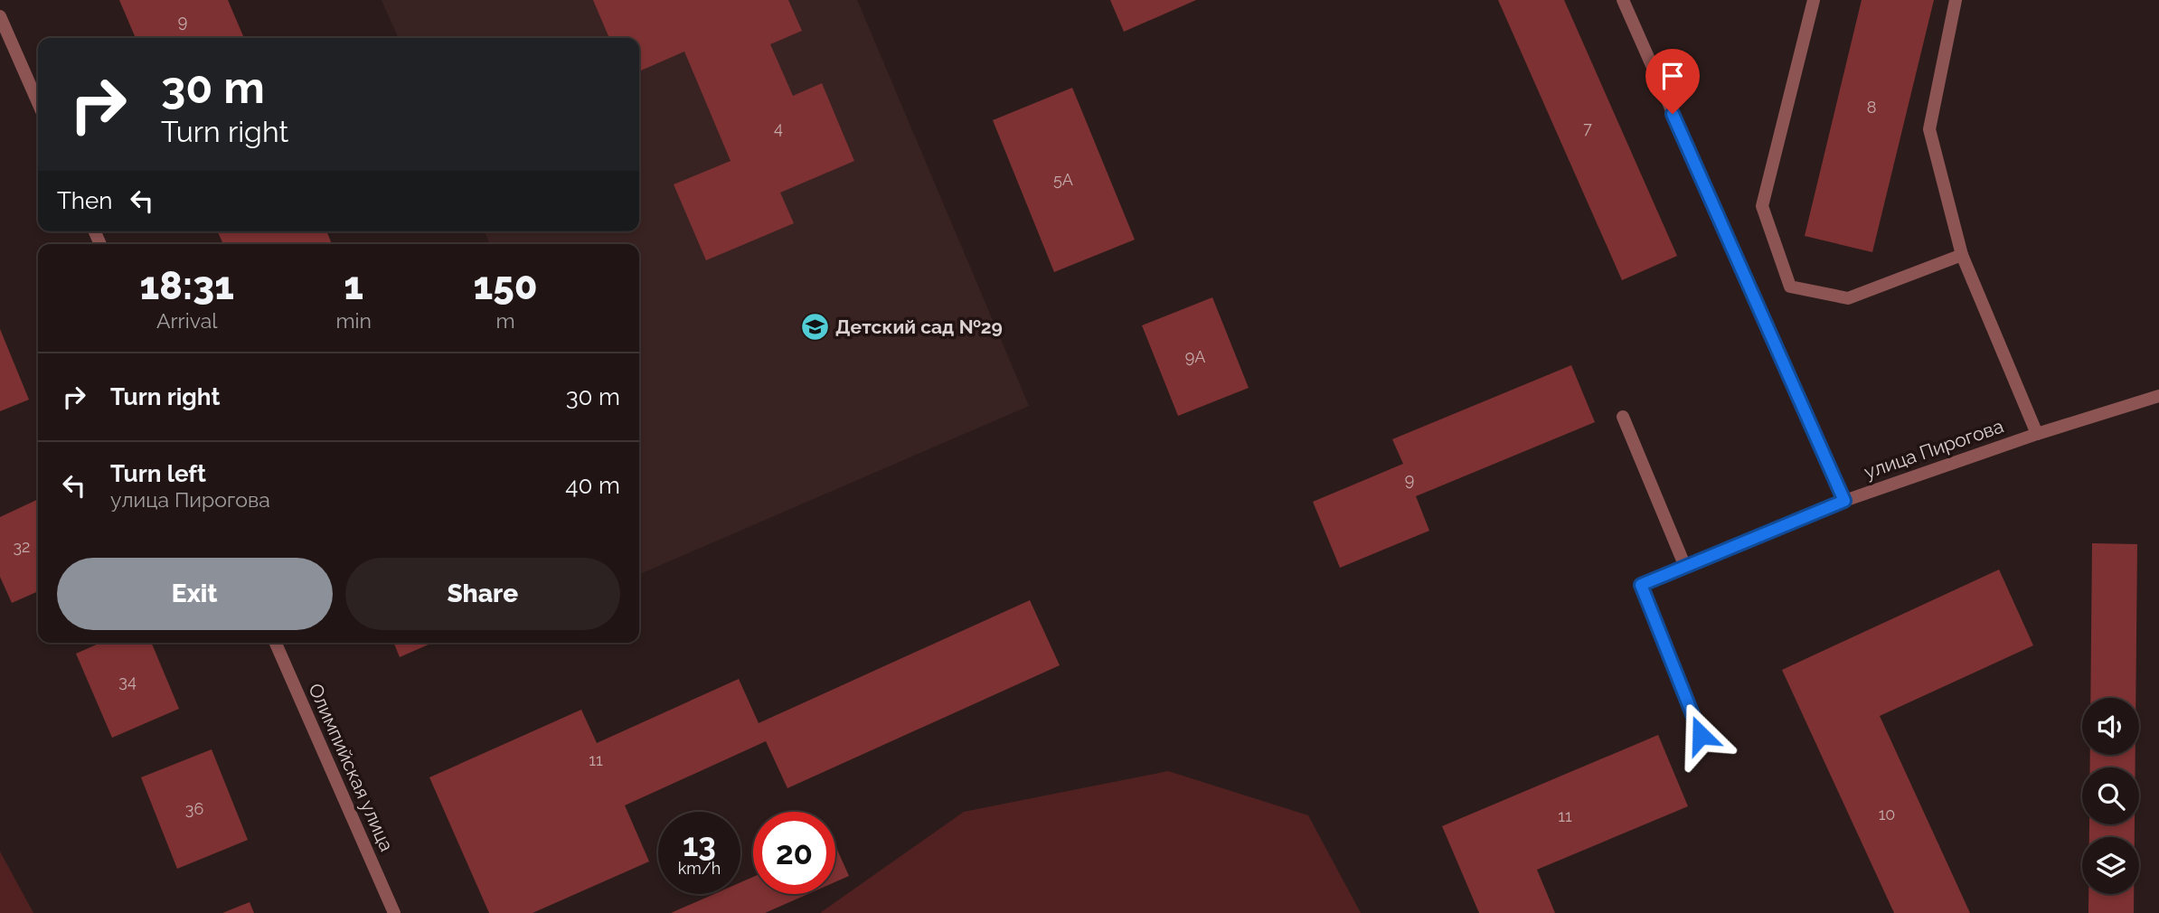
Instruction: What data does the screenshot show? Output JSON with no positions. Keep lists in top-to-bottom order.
{
  "streets": {
    "street": ["улица Пирогова", "Олимпийская улица"]
  },
  "places": {
    "school or university": ["Детский сад №29"]
  },
  "house_numbers": [
    "9",
    "8",
    "4",
    "7",
    "5А",
    "9А",
    "9",
    "32",
    "34",
    "11",
    "36",
    "10",
    "11"
  ],
  "page": {
    "turn": ["30 m", "Turn right"],
    "then": "Then",
    "eta": [
      "18:31",
      "Arrival",
      "1",
      "min",
      "150",
      "m"
    ],
    "list": [
      {
        "name": "Turn right",
        "value": "30 m"
      },
      {
        "name": "Turn left",
        "note": "улица Пирогова",
        "value": "40 m"
      }
    ],
    "buttons": ["Exit", "Share"],
    "speed": "13 km/h",
    "limit": "20"
  }
}
